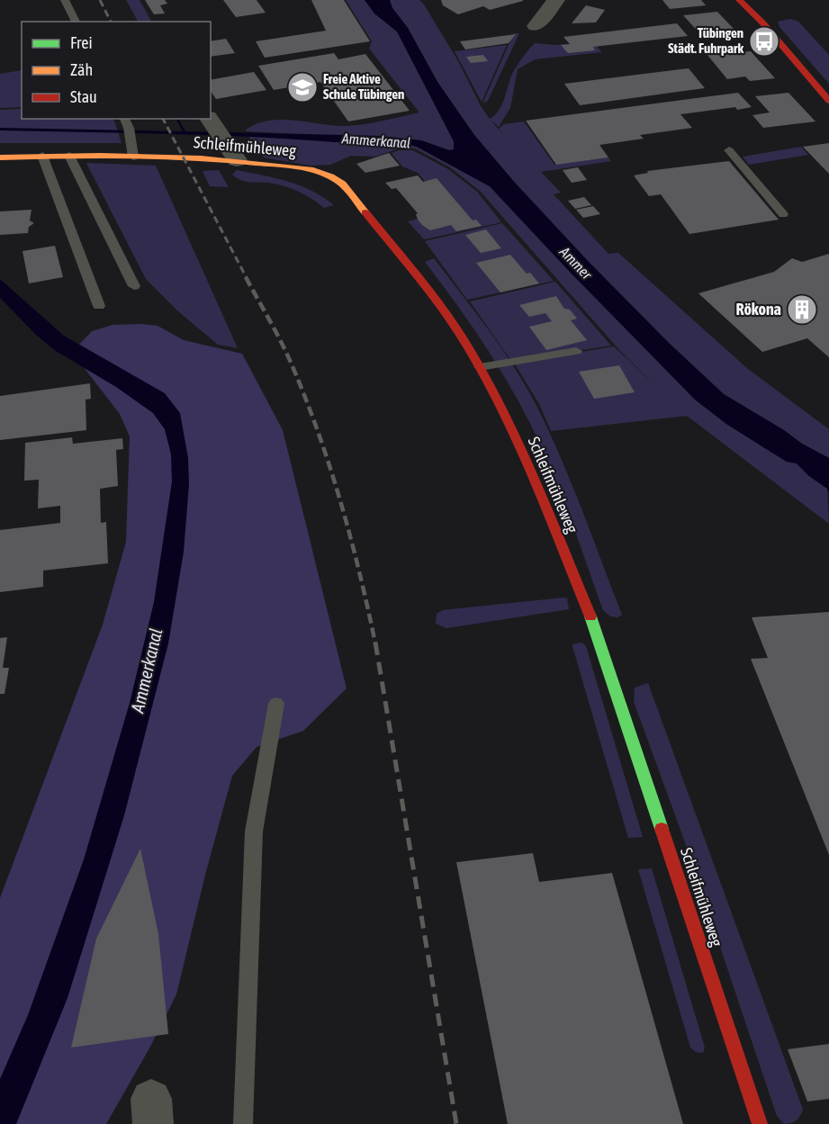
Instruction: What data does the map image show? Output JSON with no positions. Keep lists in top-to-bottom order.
{
  "streets": {
    "street": ["Schleifmühleweg"]
  },
  "water": ["Ammerkanal", "Ammer"],
  "places": {
    "bus stop": ["Tübingen Städt. Fuhrpark"],
    "school or university": ["Freie Aktive Schule Tübingen"],
    "building": ["Rökona"]
  },
  "legend": ["Frei", "Zäh", "Stau"]
}
